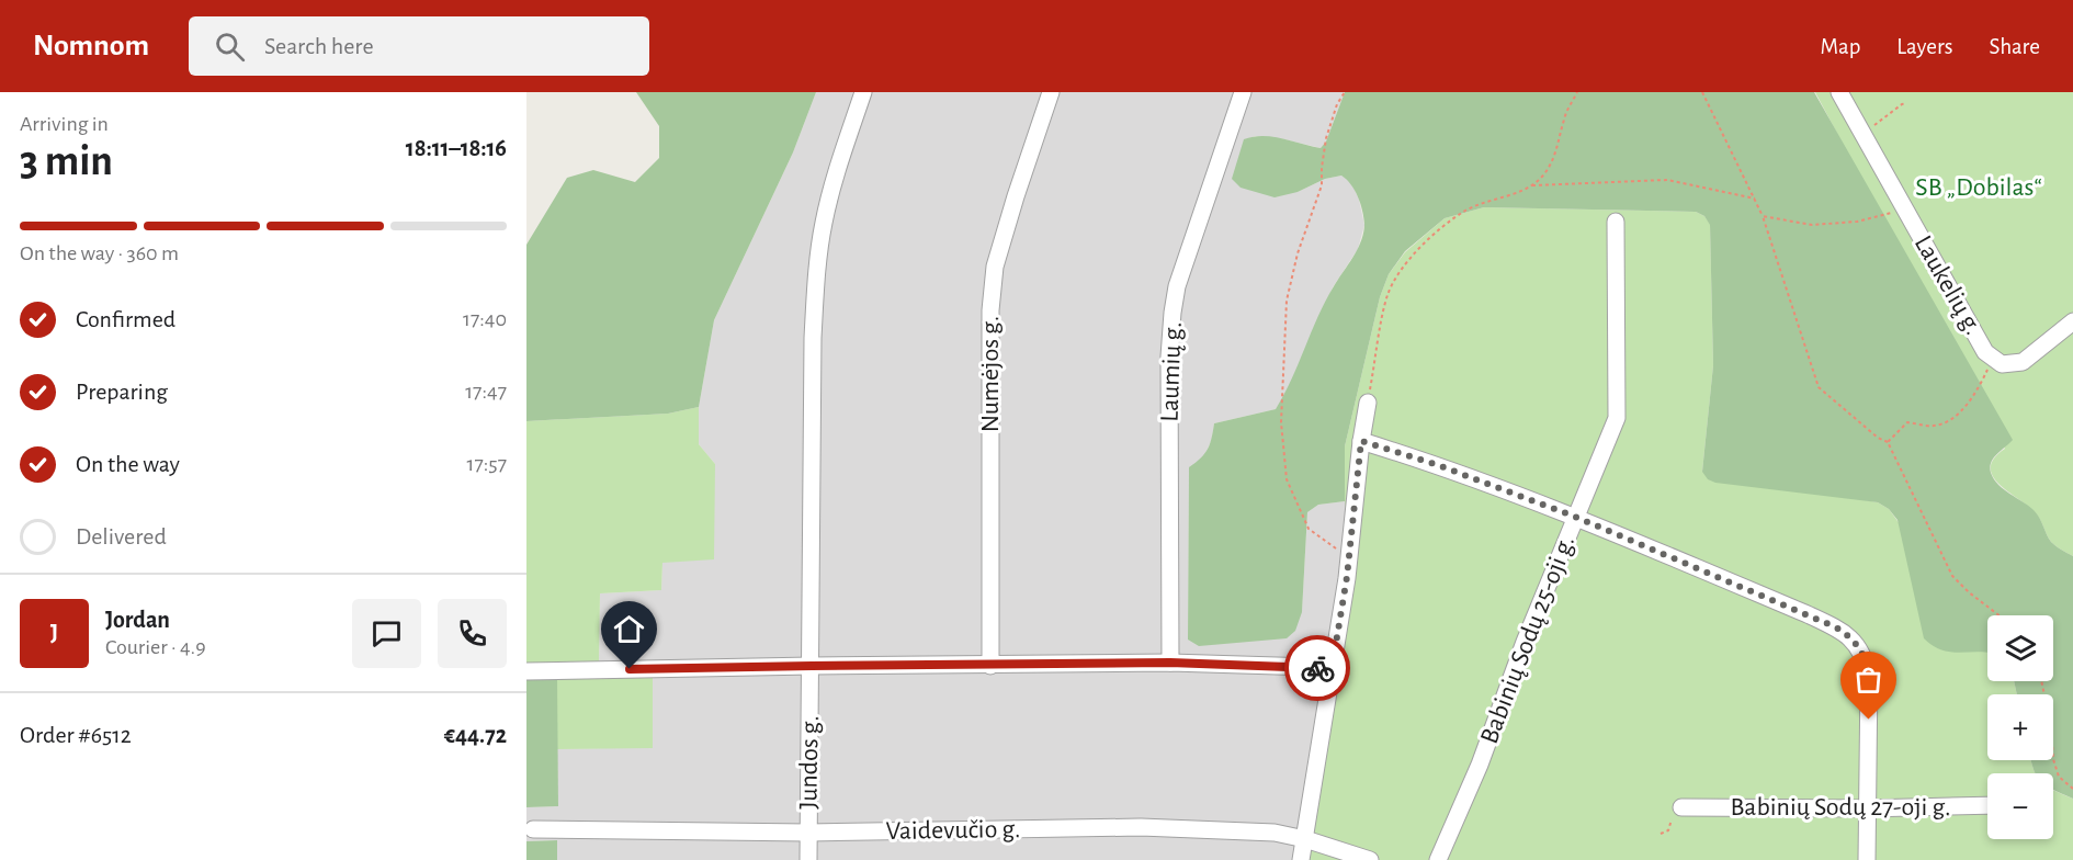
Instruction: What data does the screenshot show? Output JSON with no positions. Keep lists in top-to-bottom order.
{
  "streets": {
    "street": [
      "Laukelių g.",
      "Laumių g.",
      "Numėjos g.",
      "Babinių Sodų 25-oji g.",
      "Jundos g.",
      "Babinių Sodų 27-oji g.",
      "Vaidevučio g."
    ]
  },
  "crossings": [
    ["Jundos g.", "Vaidevučio g."]
  ],
  "parks": ["SB „Dobilas“"],
  "page": {
    "header": "Nomnom",
    "search": "Search here",
    "nav": ["Map", "Layers", "Share"],
    "heading": ["3 min", "Arriving in", "18:11–18:16"],
    "panel": [
      "Jordan",
      "Courier · 4.9",
      "Order #6512",
      "€44.72"
    ],
    "bar": "On the way · 360 m",
    "list": [
      ["Confirmed", "17:40"],
      ["Preparing", "17:47"],
      ["On the way", "17:57"],
      "Delivered"
    ],
    "round": "J",
    "map_buttons": ["+", "−"]
  }
}
